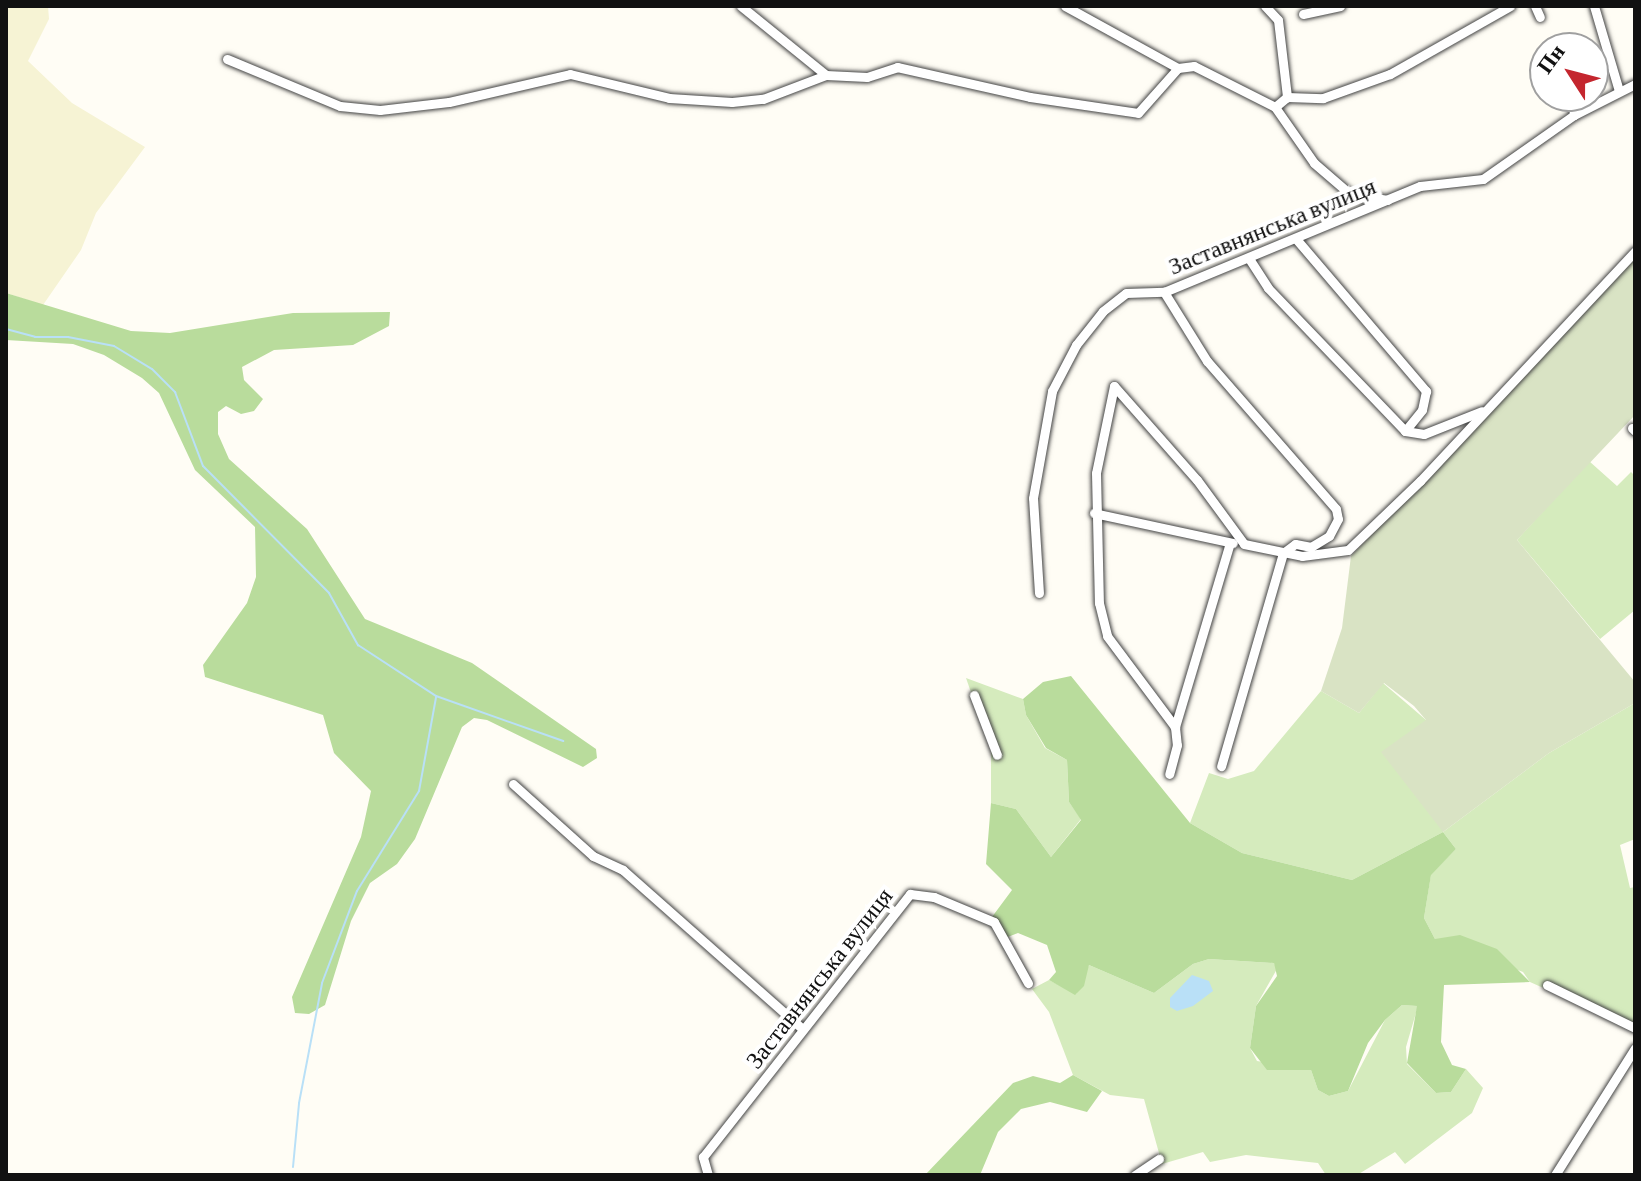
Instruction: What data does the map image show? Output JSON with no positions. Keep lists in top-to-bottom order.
{
  "streets": {
    "street": ["Заставнянська вулиця"]
  },
  "north": "top left"
}
